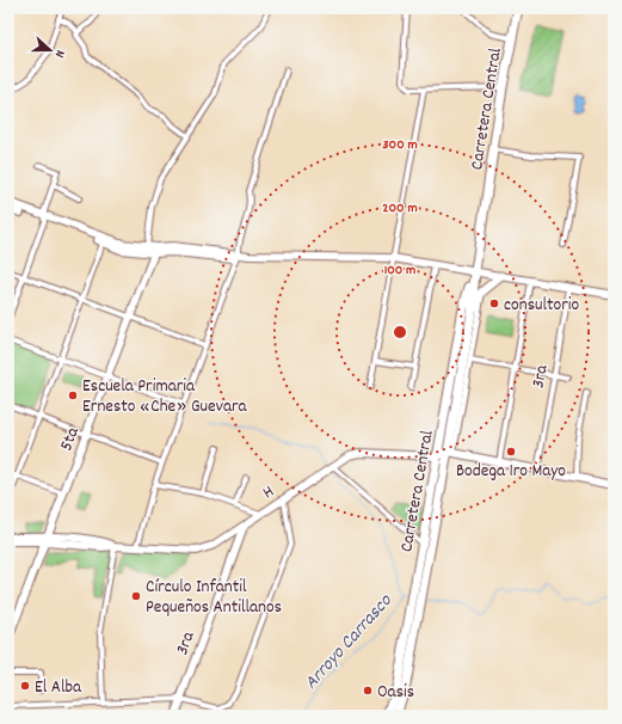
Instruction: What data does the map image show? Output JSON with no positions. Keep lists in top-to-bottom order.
{
  "streets": {
    "main road": ["Carretera Central"],
    "street": ["3ra", "5ta", "H"]
  },
  "crossings": [
    ["Carretera Central", "H"],
    ["3ra", "H"],
    ["5ta", "H"]
  ],
  "water": ["Arroyo Carrasco"],
  "places": [
    "consultorio",
    "Escuela Primaria Ernesto «Che» Guevara",
    "Bodega 1ro Mayo",
    "Círculo Infantil Pequeños Antillanos",
    "El Alba",
    "Oasis"
  ],
  "north": "right",
  "rings": ["300 m", "200 m", "100 m"]
}
